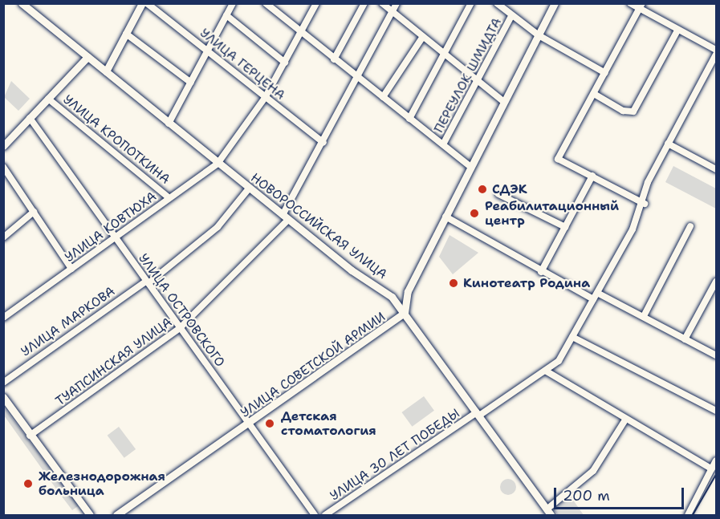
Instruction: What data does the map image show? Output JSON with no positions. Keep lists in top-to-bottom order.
{
  "streets": {
    "main road": ["УЛИЦА КРОПОТКИНА", "НОВОРОССИЙСКАЯ УЛИЦА", "УЛИЦА СОВЕТСКОЙ АРМИИ"],
    "street": [
      "УЛИЦА ГЕРЦЕНА",
      "ПЕРЕУЛОК ШМИДТА",
      "УЛИЦА КОВТЮХА",
      "УЛИЦА ОСТРОВСКОГО",
      "УЛИЦА МАРКОВА",
      "ТУАПСИНСКАЯ УЛИЦА",
      "УЛИЦА 30 ЛЕТ ПОБЕДЫ"
    ]
  },
  "crossings": [
    ["УЛИЦА ГЕРЦЕНА", "УЛИЦА КОВТЮХА"],
    ["УЛИЦА ГЕРЦЕНА", "ТУАПСИНСКАЯ УЛИЦА"],
    ["УЛИЦА КРОПОТКИНА", "НОВОРОССИЙСКАЯ УЛИЦА"],
    ["УЛИЦА КРОПОТКИНА", "УЛИЦА КОВТЮХА"],
    ["УЛИЦА КРОПОТКИНА", "УЛИЦА ОСТРОВСКОГО"],
    ["НОВОРОССИЙСКАЯ УЛИЦА", "УЛИЦА КОВТЮХА"],
    ["НОВОРОССИЙСКАЯ УЛИЦА", "УЛИЦА МАРКОВА"],
    ["НОВОРОССИЙСКАЯ УЛИЦА", "ТУАПСИНСКАЯ УЛИЦА"],
    ["НОВОРОССИЙСКАЯ УЛИЦА", "УЛИЦА СОВЕТСКОЙ АРМИИ"],
    ["НОВОРОССИЙСКАЯ УЛИЦА", "УЛИЦА 30 ЛЕТ ПОБЕДЫ"],
    ["УЛИЦА КОВТЮХА", "УЛИЦА ОСТРОВСКОГО"],
    ["УЛИЦА ОСТРОВСКОГО", "УЛИЦА МАРКОВА"],
    ["УЛИЦА ОСТРОВСКОГО", "ТУАПСИНСКАЯ УЛИЦА"],
    ["УЛИЦА ОСТРОВСКОГО", "УЛИЦА СОВЕТСКОЙ АРМИИ"]
  ],
  "places": [
    "СДЭК",
    "Реабилитационный центр",
    "Кинотеатр Родина",
    "Детская стоматология",
    "Железнодорожная больница"
  ],
  "scale_bar": "200 m"
}
